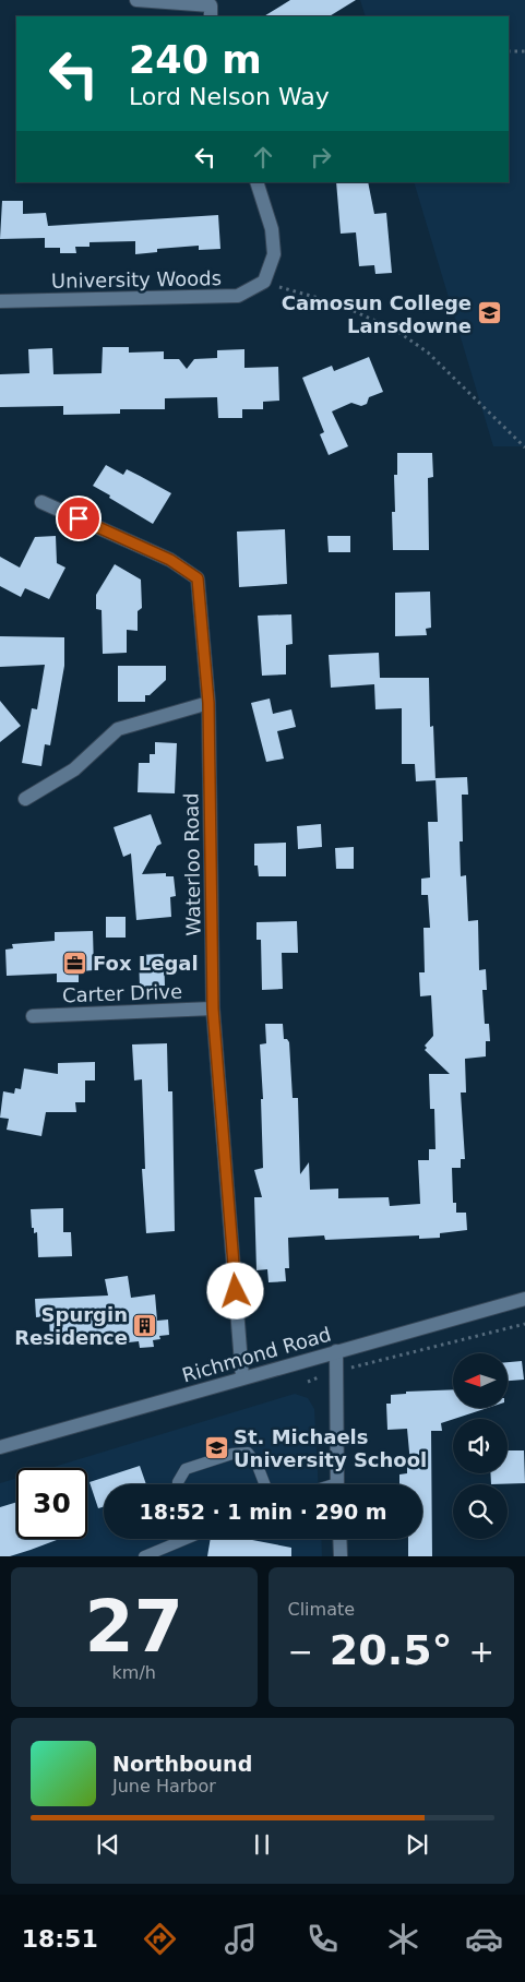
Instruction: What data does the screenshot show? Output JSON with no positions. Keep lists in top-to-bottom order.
{
  "streets": {
    "street": [
      "University Woods",
      "Waterloo Road",
      "Carter Drive",
      "Richmond Road"
    ]
  },
  "crossings": [
    ["Waterloo Road", "Carter Drive"],
    ["Waterloo Road", "Richmond Road"]
  ],
  "places": {
    "school or university": ["Camosun College Lansdowne", "St. Michaels University School"],
    "office": ["Fox Legal"],
    "building": ["Spurgin Residence"]
  },
  "north": "left",
  "page": {
    "turn": ["240 m", "Lord Nelson Way"],
    "limit": "30",
    "trip": "18:52 · 1 min · 290 m",
    "tile": [
      ["27", "km/h"],
      "Climate"
    ],
    "heat": ["−", "20.5°", "+"],
    "song": ["Northbound", "June Harbor"],
    "tabs": "18:51"
  }
}
